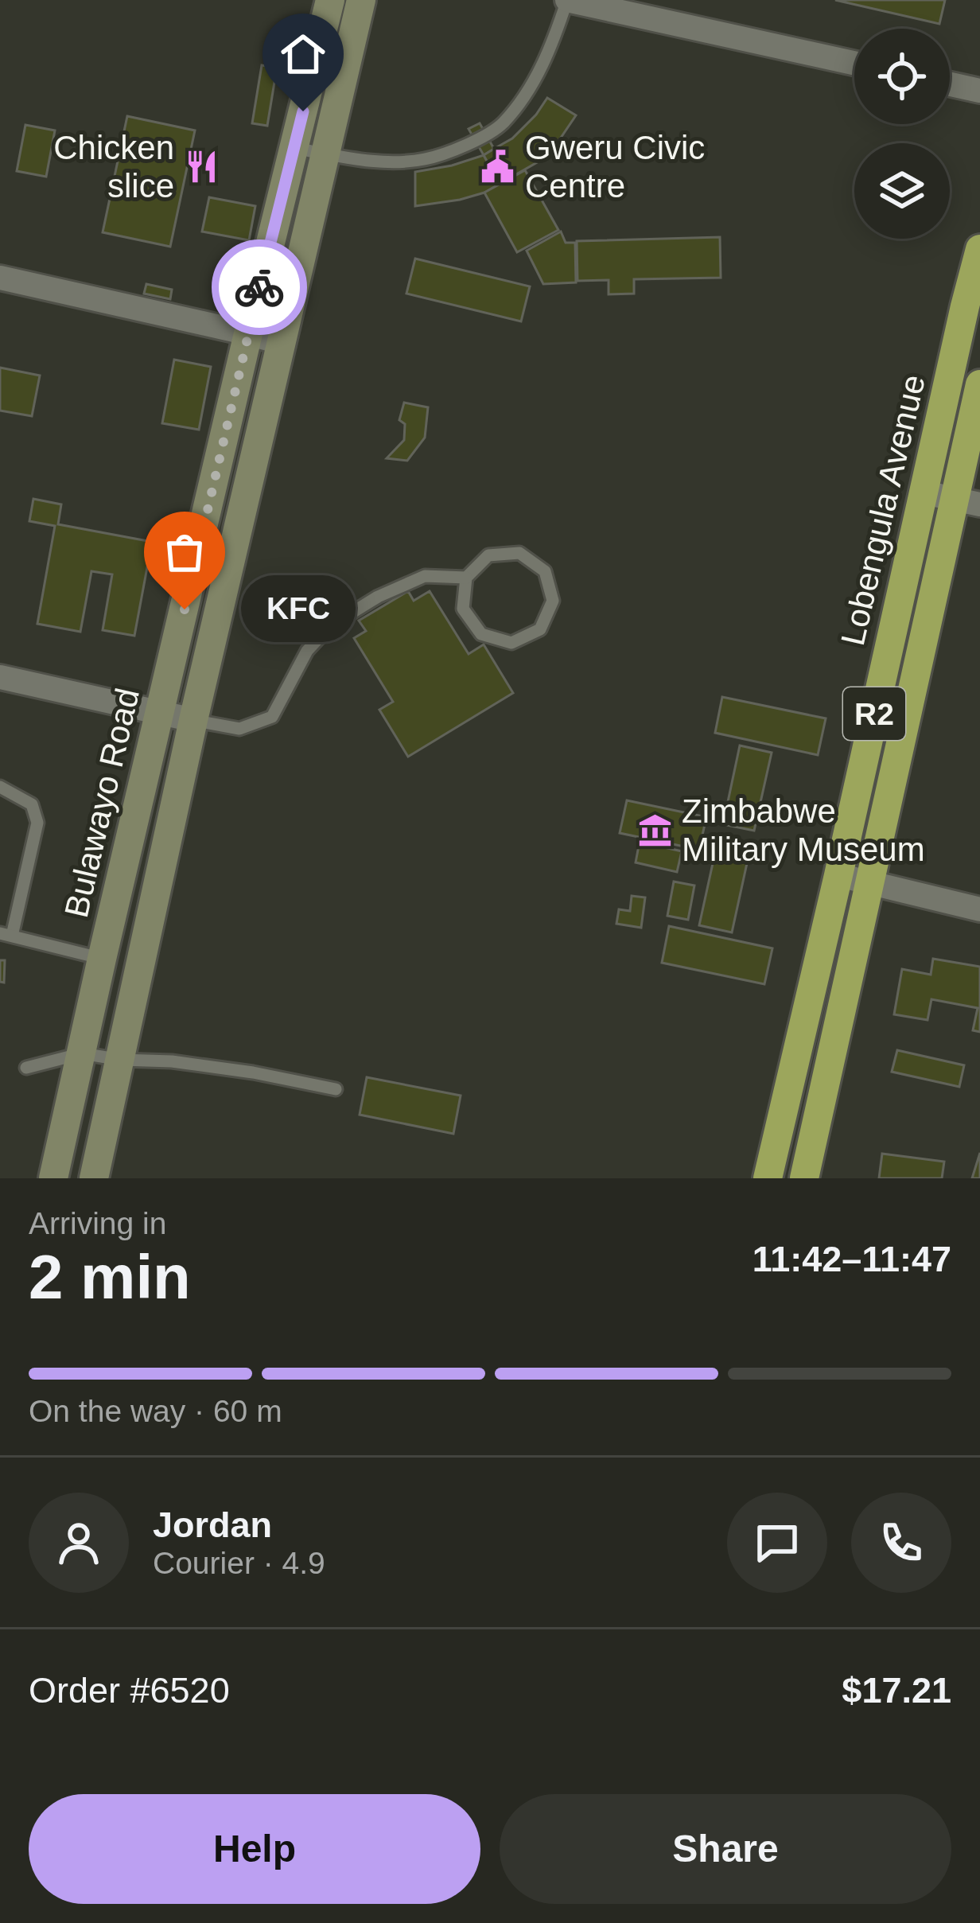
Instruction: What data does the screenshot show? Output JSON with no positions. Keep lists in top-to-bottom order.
{
  "streets": {
    "highway": ["Lobengula Avenue", "R2"],
    "street": ["Bulawayo Road"]
  },
  "places": {
    "restaurant": ["Chicken slice"],
    "public building": ["Gweru Civic Centre"],
    "other": ["KFC"],
    "museum": ["Zimbabwe Military Museum"]
  },
  "page": {
    "bubble": "KFC",
    "heading": ["2 min", "Arriving in", "11:42–11:47"],
    "panel": [
      "Jordan",
      "Courier · 4.9",
      "Order #6520",
      "$17.21"
    ],
    "bar": "On the way · 60 m",
    "buttons": ["Help", "Share"]
  }
}
